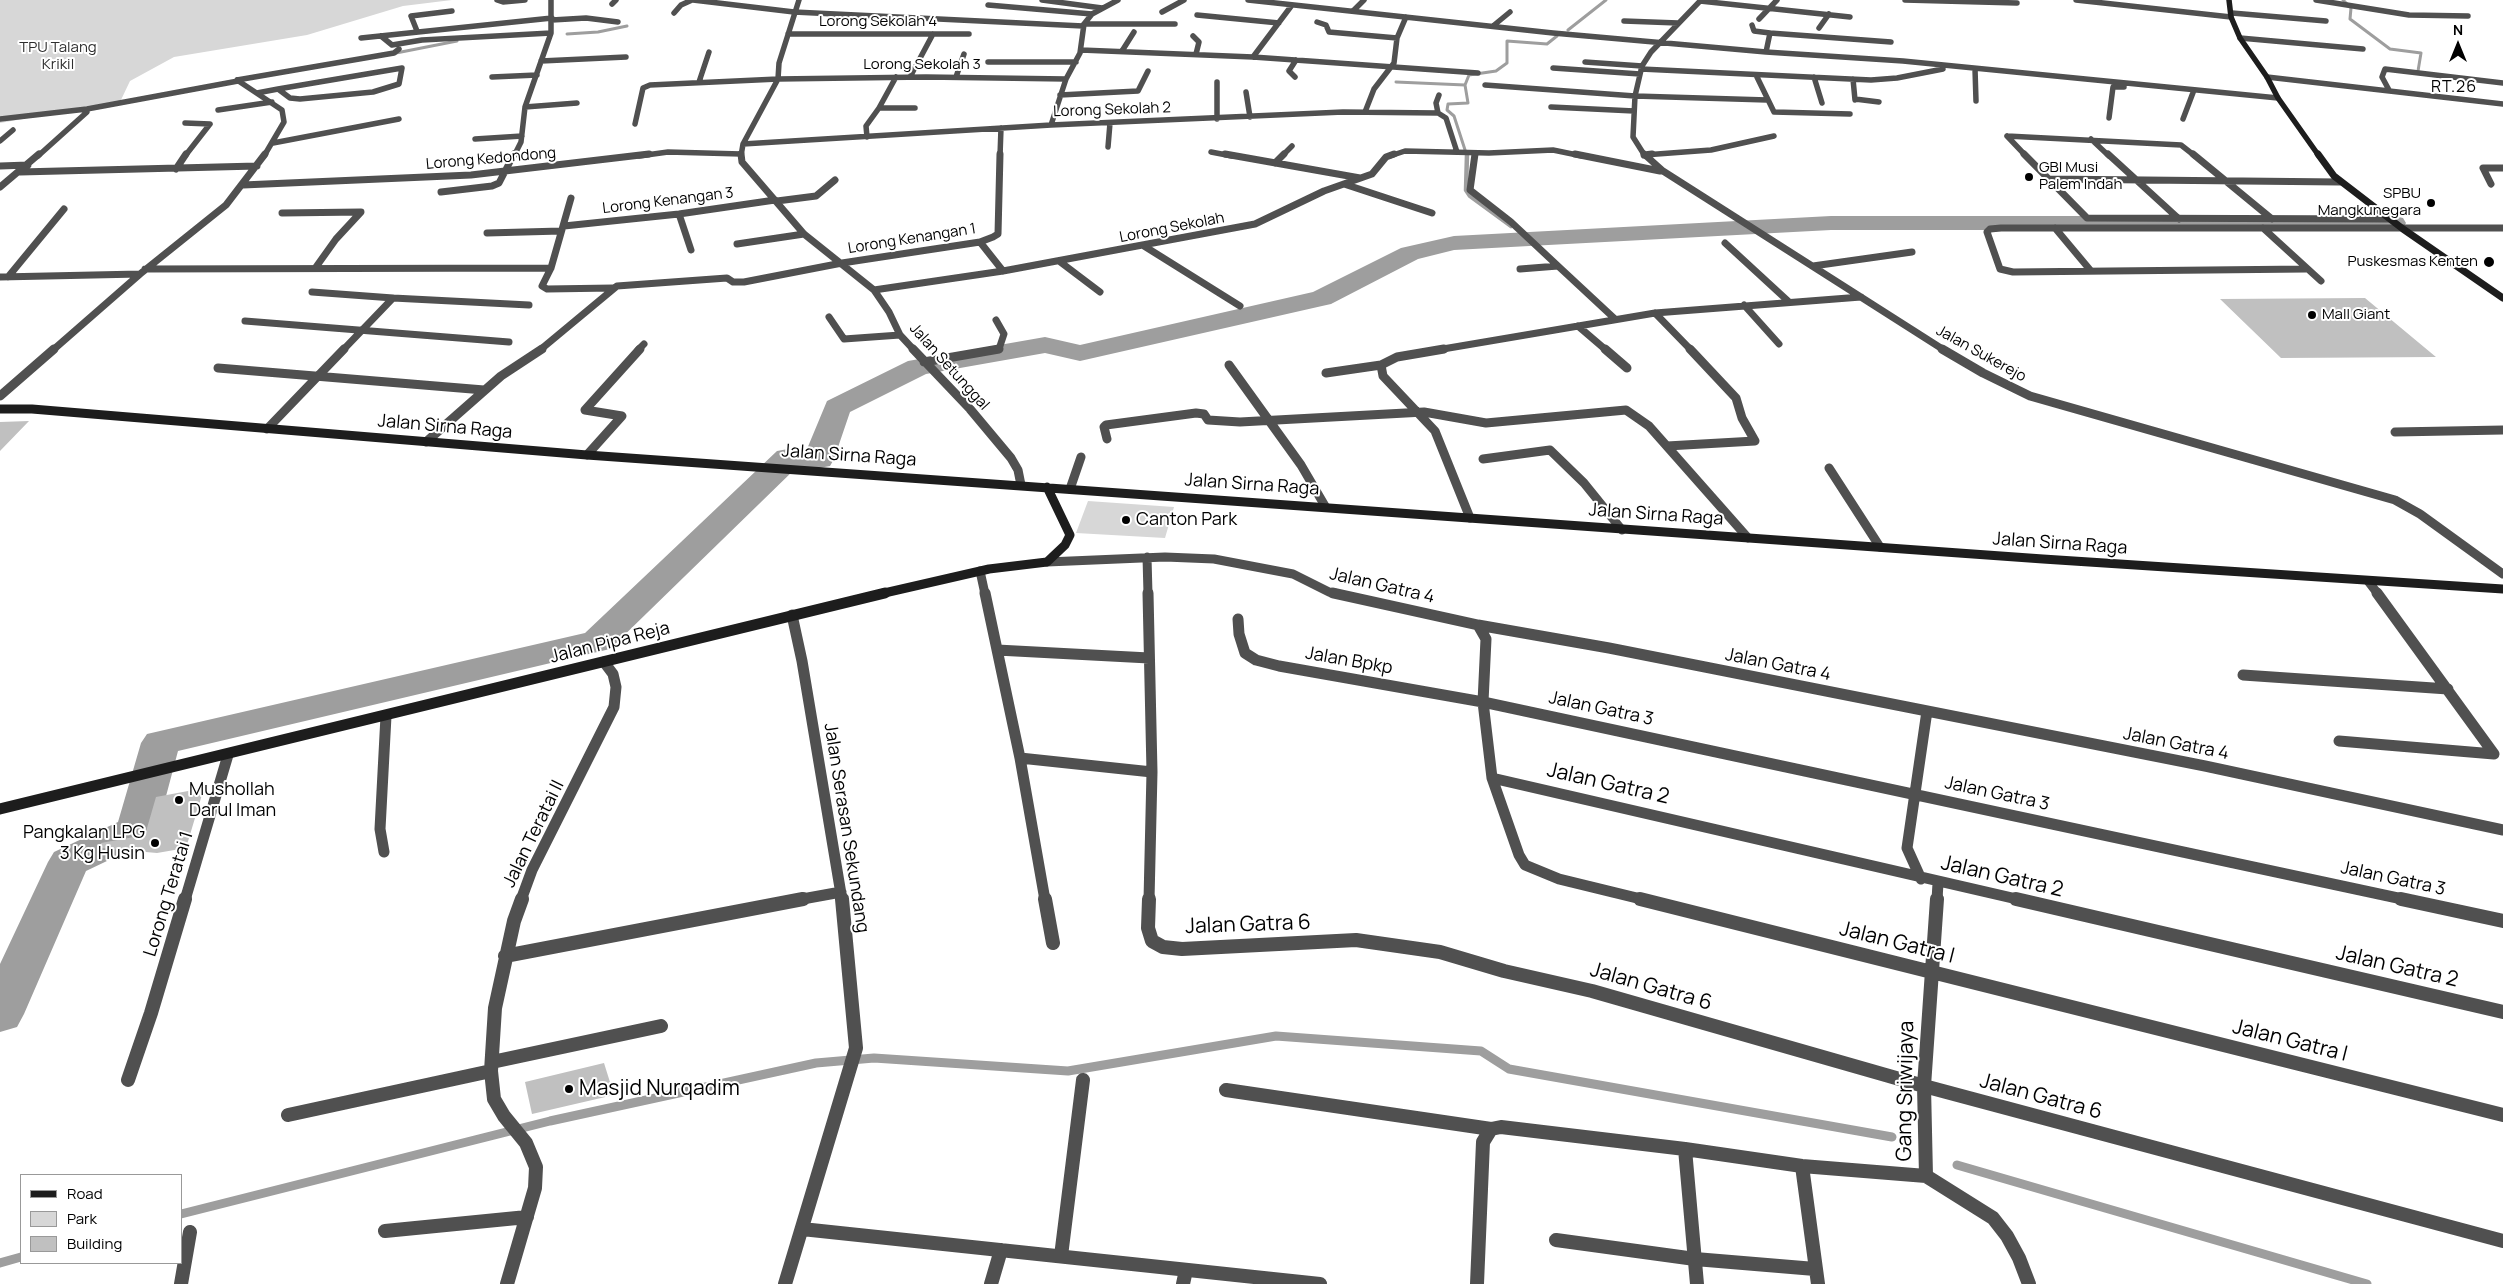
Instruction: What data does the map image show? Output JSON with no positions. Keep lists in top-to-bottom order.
{
  "streets": {
    "street": [
      "Lorong Sekolah 4",
      "Lorong Sekolah 3",
      "Lorong Sekolah 2",
      "Lorong Kedondong",
      "Lorong Kenangan 3",
      "Lorong Sekolah",
      "Lorong Kenangan 1",
      "Jalan Sukerejo",
      "Jalan Setunggal",
      "Jalan Sirna Raga",
      "Jalan Gatra 4",
      "Jalan Pipa Reja",
      "Jalan Bpkp",
      "Jalan Gatra 3",
      "Jalan Gatra 2",
      "Jalan Serasan Sekundang",
      "Jalan Teratai II",
      "Lorong Teratai 1",
      "Jalan Gatra 6",
      "Jalan Gatra I",
      "Gang Sriwijaya"
    ]
  },
  "crossings": [
    ["Lorong Sekolah 2", "Lorong Kenangan 1"],
    ["Lorong Kedondong", "Jalan Setunggal"],
    ["Lorong Kenangan 3", "Jalan Setunggal"],
    ["Lorong Sekolah", "Jalan Sukerejo"],
    ["Lorong Sekolah", "Jalan Setunggal"],
    ["Lorong Kenangan 1", "Jalan Setunggal"],
    ["Jalan Setunggal", "Jalan Sirna Raga"],
    ["Jalan Gatra 4", "Jalan Pipa Reja"],
    ["Jalan Gatra 4", "Jalan Gatra 6"],
    ["Jalan Gatra 4", "Jalan Gatra I"],
    ["Jalan Pipa Reja", "Jalan Serasan Sekundang"],
    ["Jalan Pipa Reja", "Jalan Teratai II"],
    ["Jalan Pipa Reja", "Lorong Teratai 1"],
    ["Jalan Bpkp", "Jalan Gatra 3"],
    ["Jalan Bpkp", "Jalan Gatra I"],
    ["Jalan Gatra 3", "Jalan Gatra I"],
    ["Jalan Gatra 2", "Jalan Gatra I"],
    ["Jalan Gatra 2", "Gang Sriwijaya"],
    ["Jalan Gatra 6", "Gang Sriwijaya"],
    ["Jalan Gatra I", "Gang Sriwijaya"]
  ],
  "districts": ["RT.26"],
  "parks": ["TPU Talang Krikil"],
  "places": [
    "GBI Musi Palem Indah",
    "SPBU Mangkunegara",
    "Puskesmas Kenten",
    "Mall Giant",
    "Canton Park",
    "Mushollah Darul Iman",
    "Pangkalan LPG 3 Kg Husin",
    "Masjid Nurqadim"
  ],
  "legend": ["Road", "Park", "Building"],
  "north": "top"
}
